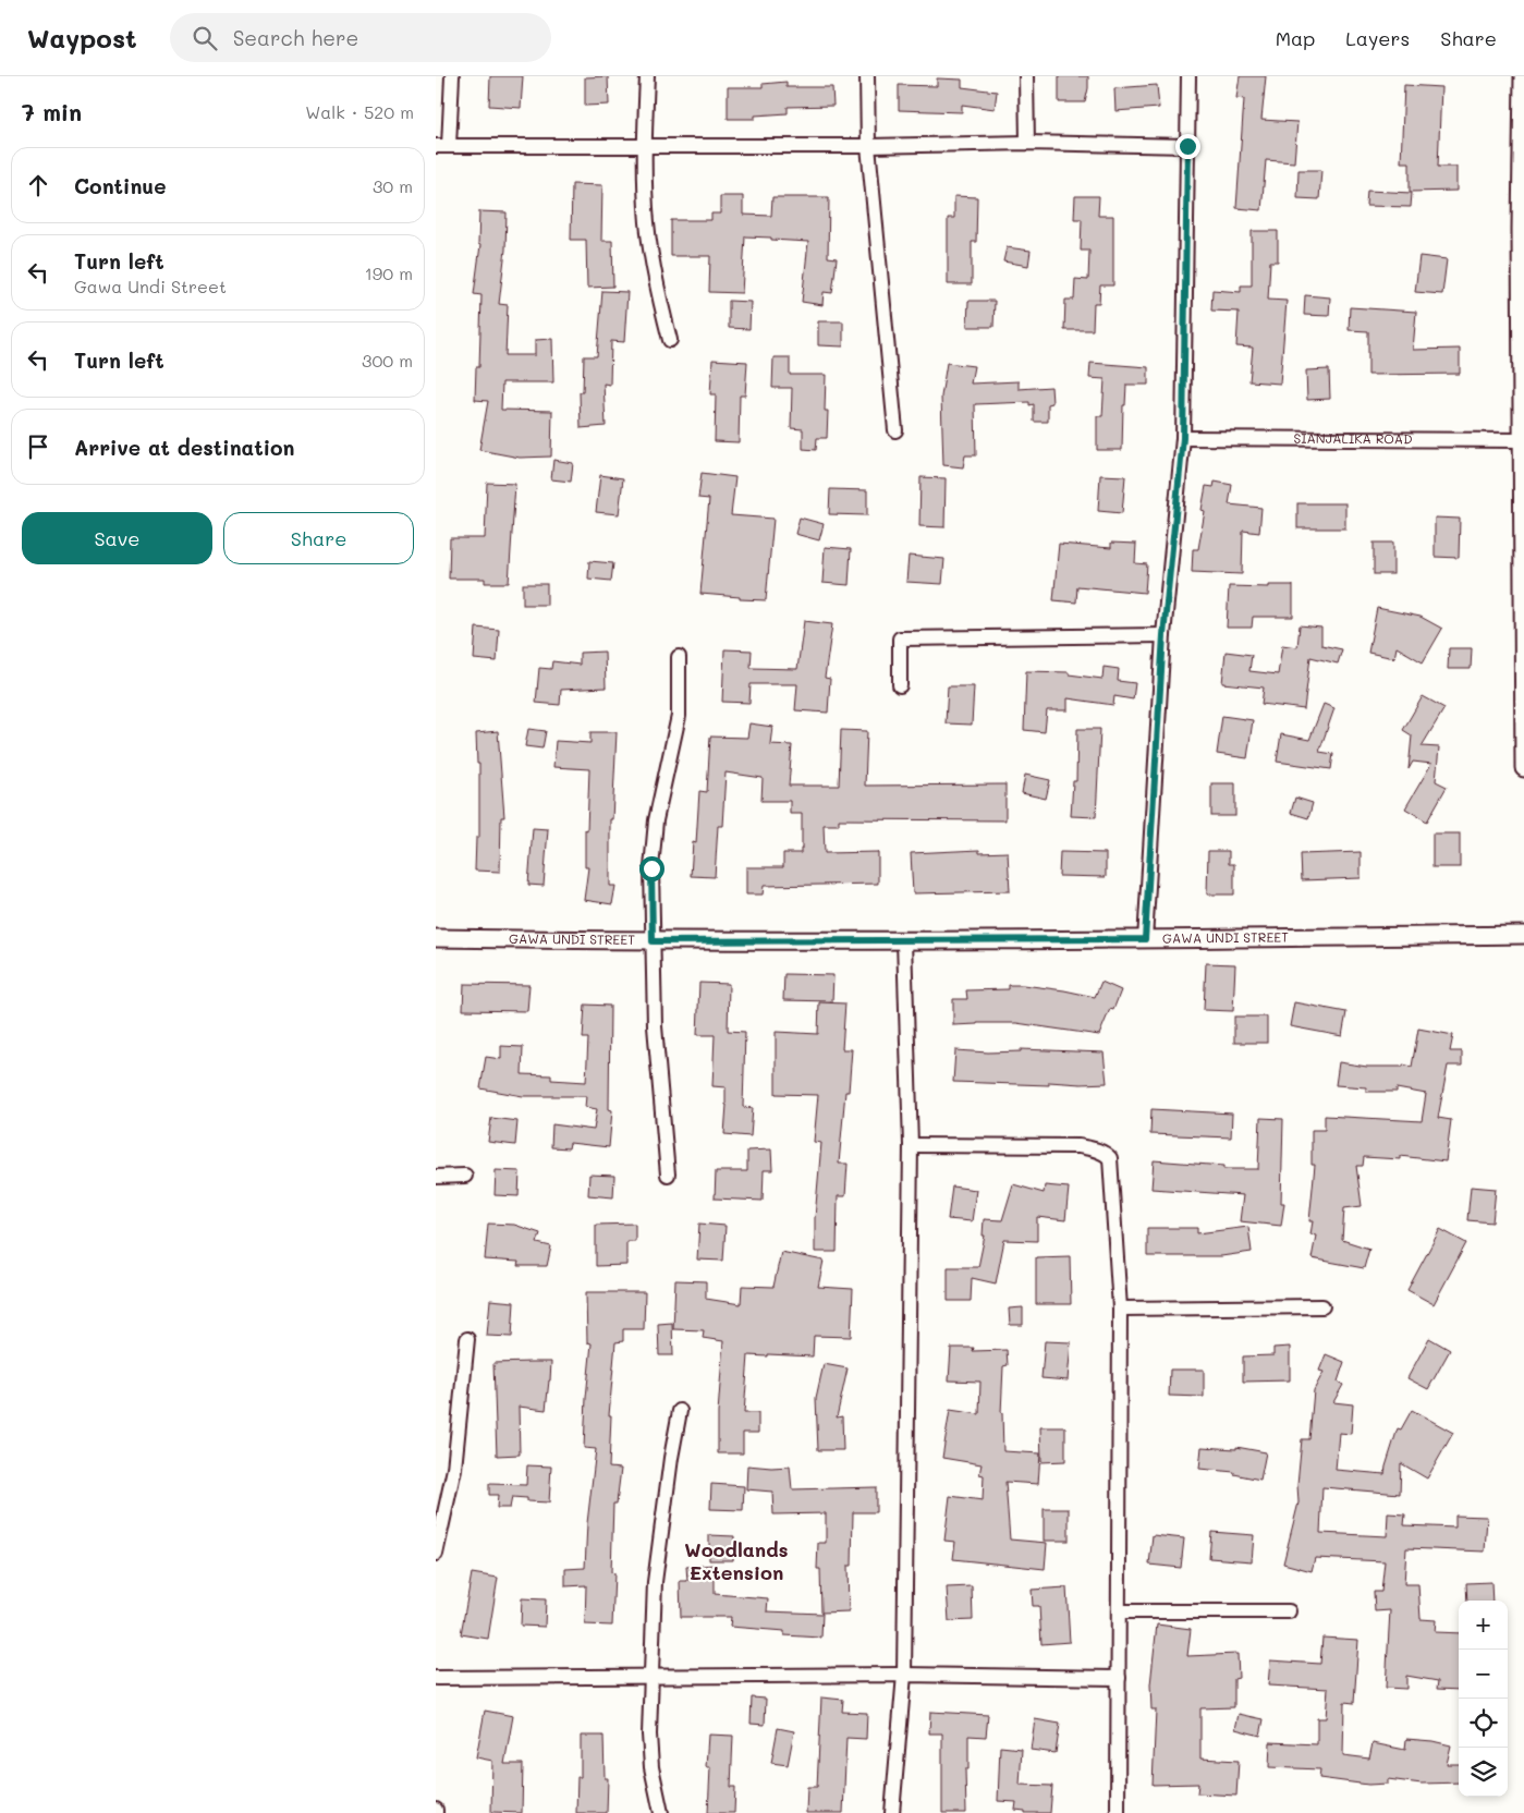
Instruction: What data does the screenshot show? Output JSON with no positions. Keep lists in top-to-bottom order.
{
  "streets": {
    "street": ["SIANJALIKA ROAD", "GAWA UNDI STREET"]
  },
  "districts": ["Woodlands Extension"],
  "page": {
    "header": "Waypost",
    "search": "Search here",
    "nav": ["Map", "Layers", "Share"],
    "heading": ["7 min", "Walk · 520 m"],
    "list": [
      ["Continue", "30 m"],
      ["Turn left", "Gawa Undi Street", "190 m"],
      ["Turn left", "300 m"],
      "Arrive at destination"
    ],
    "buttons": ["Save", "Share"],
    "map_buttons": ["+", "−"]
  }
}
